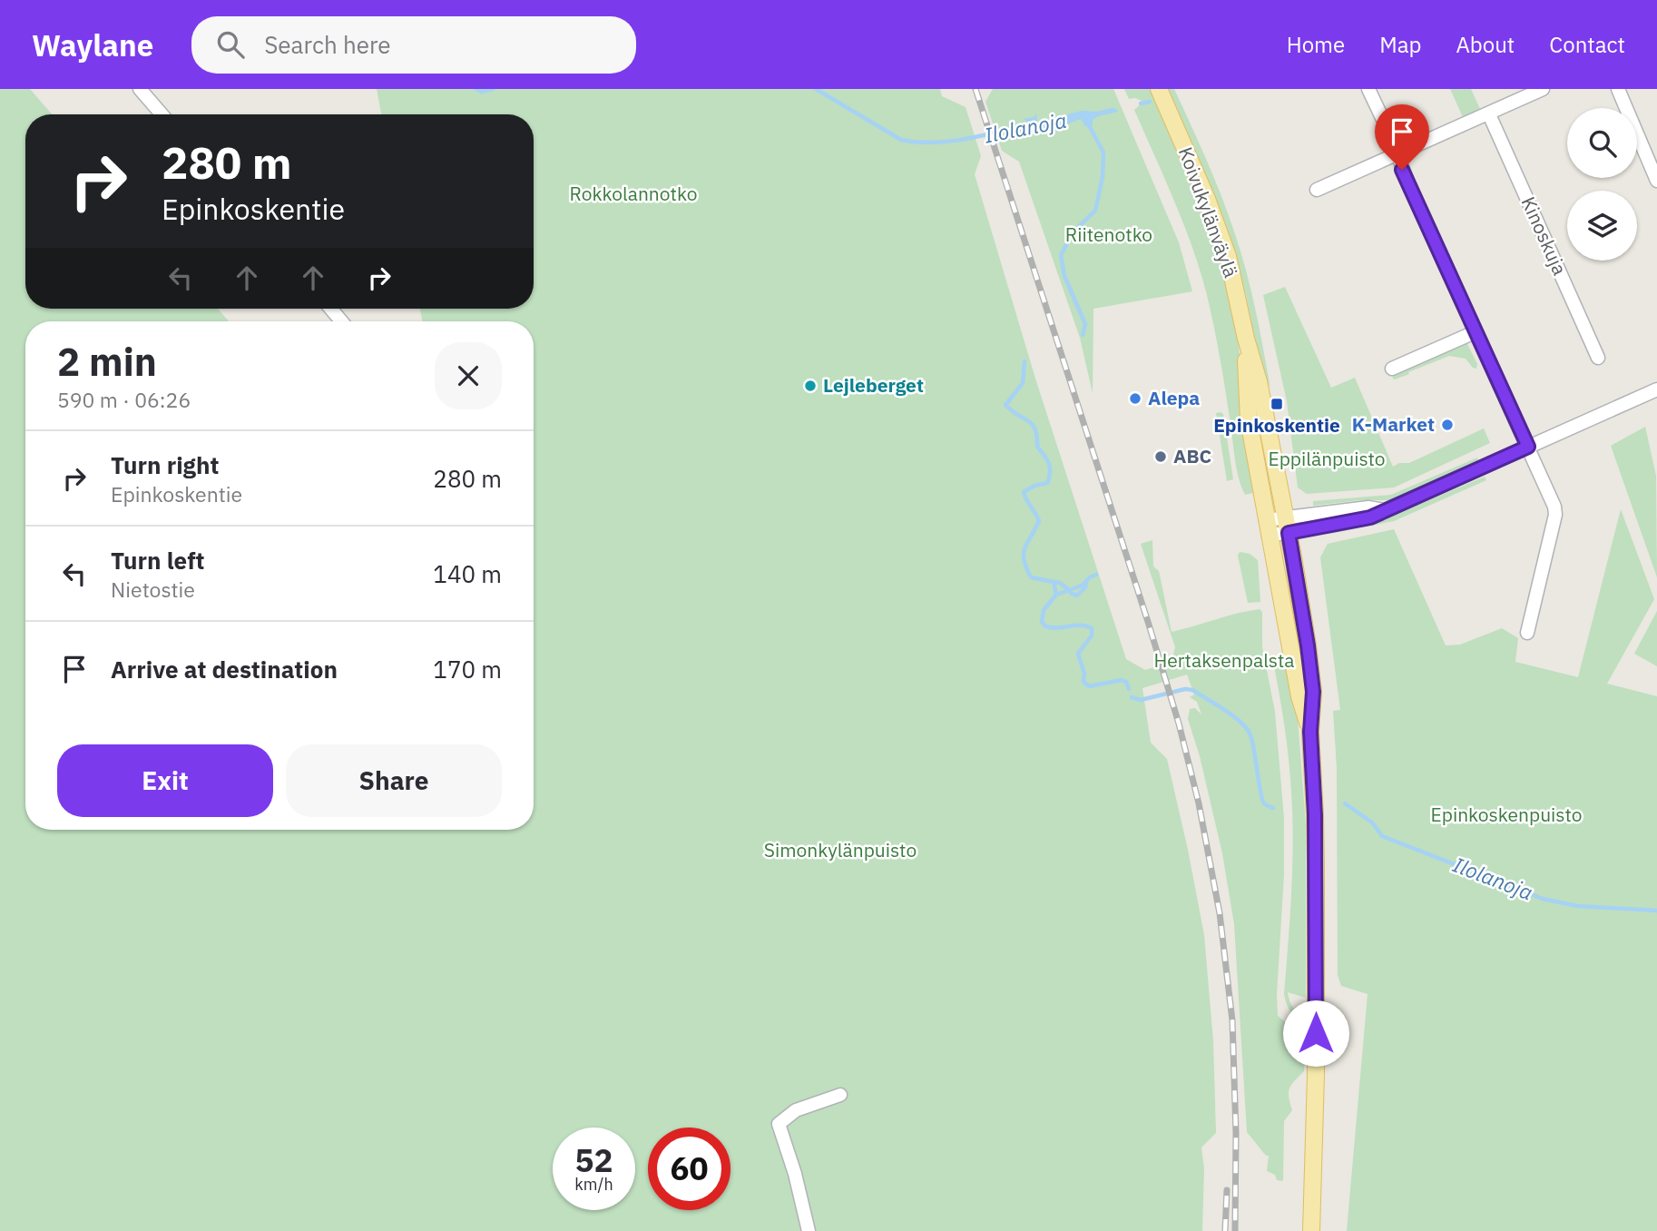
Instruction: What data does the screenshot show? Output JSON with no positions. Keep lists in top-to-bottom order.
{
  "streets": {
    "main road": ["Koivukylänväylä"],
    "street": ["Kinoskuja"]
  },
  "water": ["Ilolanoja"],
  "parks": [
    "Rokkolannotko",
    "Riitenotko",
    "Eppilänpuisto",
    "Hertaksenpalsta",
    "Epinkoskenpuisto",
    "Simonkylänpuisto"
  ],
  "places": {
    "other": [
      "Lejleberget",
      "Alepa",
      "K-Market",
      "ABC"
    ],
    "transit": ["Epinkoskentie"]
  },
  "page": {
    "header": "Waylane",
    "search": "Search here",
    "nav": [
      "Home",
      "Map",
      "About",
      "Contact"
    ],
    "turn": ["280 m", "Epinkoskentie"],
    "heading": ["2 min", "590 m · 06:26"],
    "list": [
      {
        "name": "Turn right",
        "note": "Epinkoskentie",
        "value": "280 m"
      },
      {
        "name": "Turn left",
        "note": "Nietostie",
        "value": "140 m"
      },
      {
        "name": "Arrive at destination",
        "value": "170 m"
      }
    ],
    "buttons": ["Exit", "Share"],
    "speed": "52 km/h",
    "limit": "60"
  }
}
